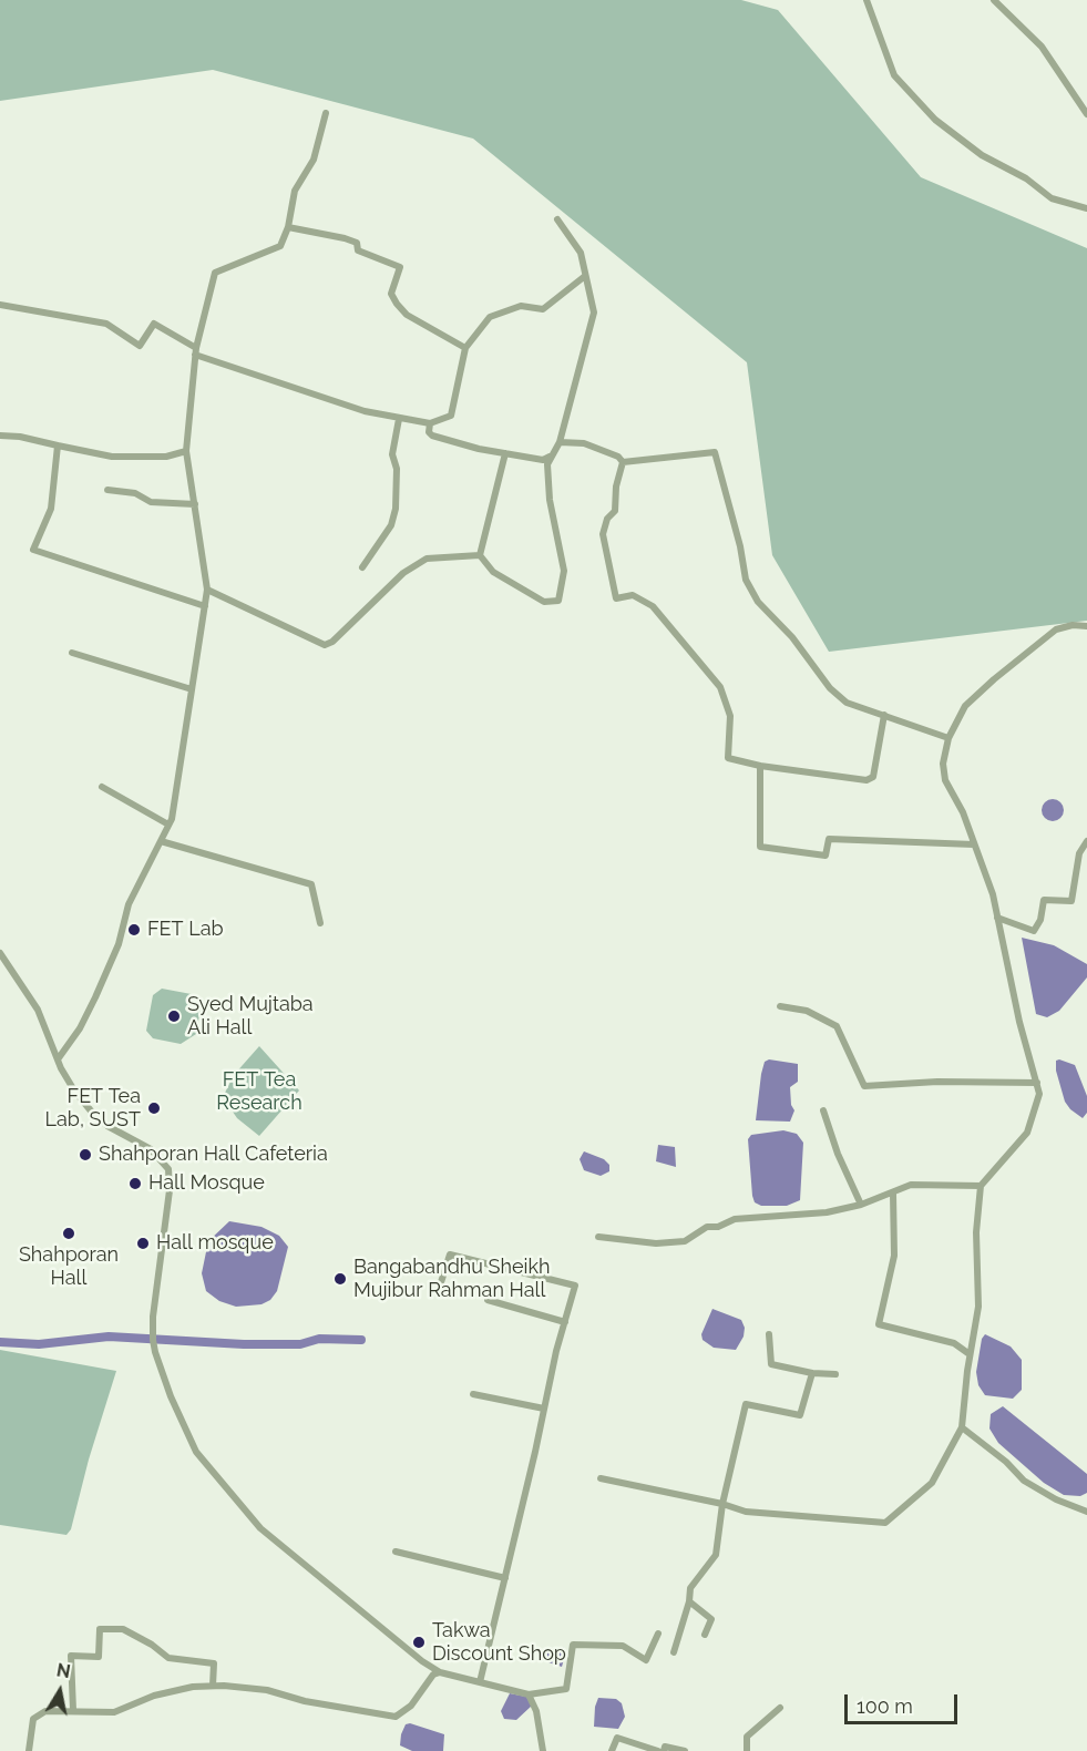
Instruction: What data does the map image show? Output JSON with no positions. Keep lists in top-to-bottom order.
{
  "parks": ["FET Tea Research"],
  "places": [
    "FET Lab",
    "Syed Mujtaba Ali Hall",
    "FET Tea Lab, SUST",
    "Shahporan Hall Cafeteria",
    "Hall Mosque",
    "Shahporan Hall",
    "Hall mosque",
    "Bangabandhu Sheikh Mujibur Rahman Hall",
    "Takwa Discount Shop"
  ],
  "scale_bar": "100 m",
  "north": "top"
}
